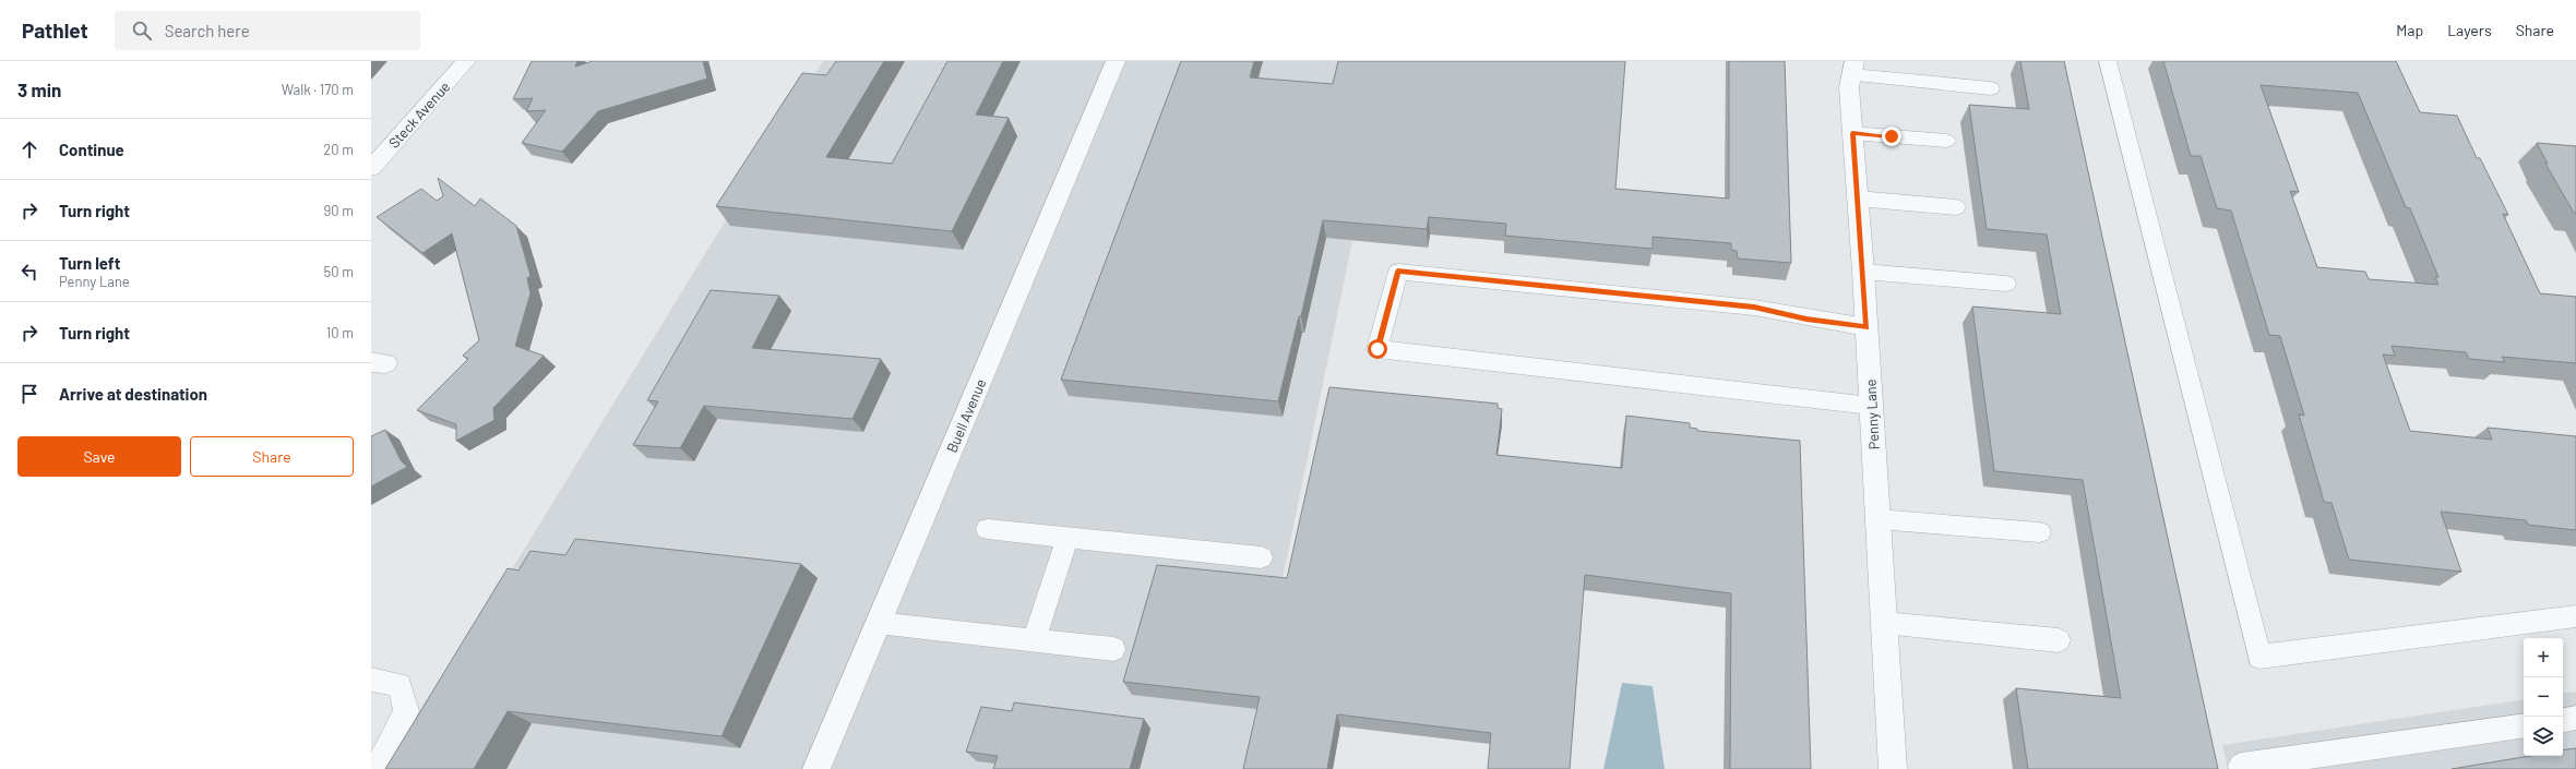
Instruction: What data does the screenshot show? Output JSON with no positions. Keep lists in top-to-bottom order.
{
  "streets": {
    "street": ["Steck Avenue", "Penny Lane", "Buell Avenue"]
  },
  "page": {
    "header": "Pathlet",
    "search": "Search here",
    "nav": ["Map", "Layers", "Share"],
    "heading": ["3 min", "Walk · 170 m"],
    "list": [
      ["Continue", "20 m"],
      ["Turn right", "90 m"],
      ["Turn left", "Penny Lane", "50 m"],
      ["Turn right", "10 m"],
      "Arrive at destination"
    ],
    "buttons": ["Save", "Share"],
    "map_buttons": ["+", "−"]
  }
}
